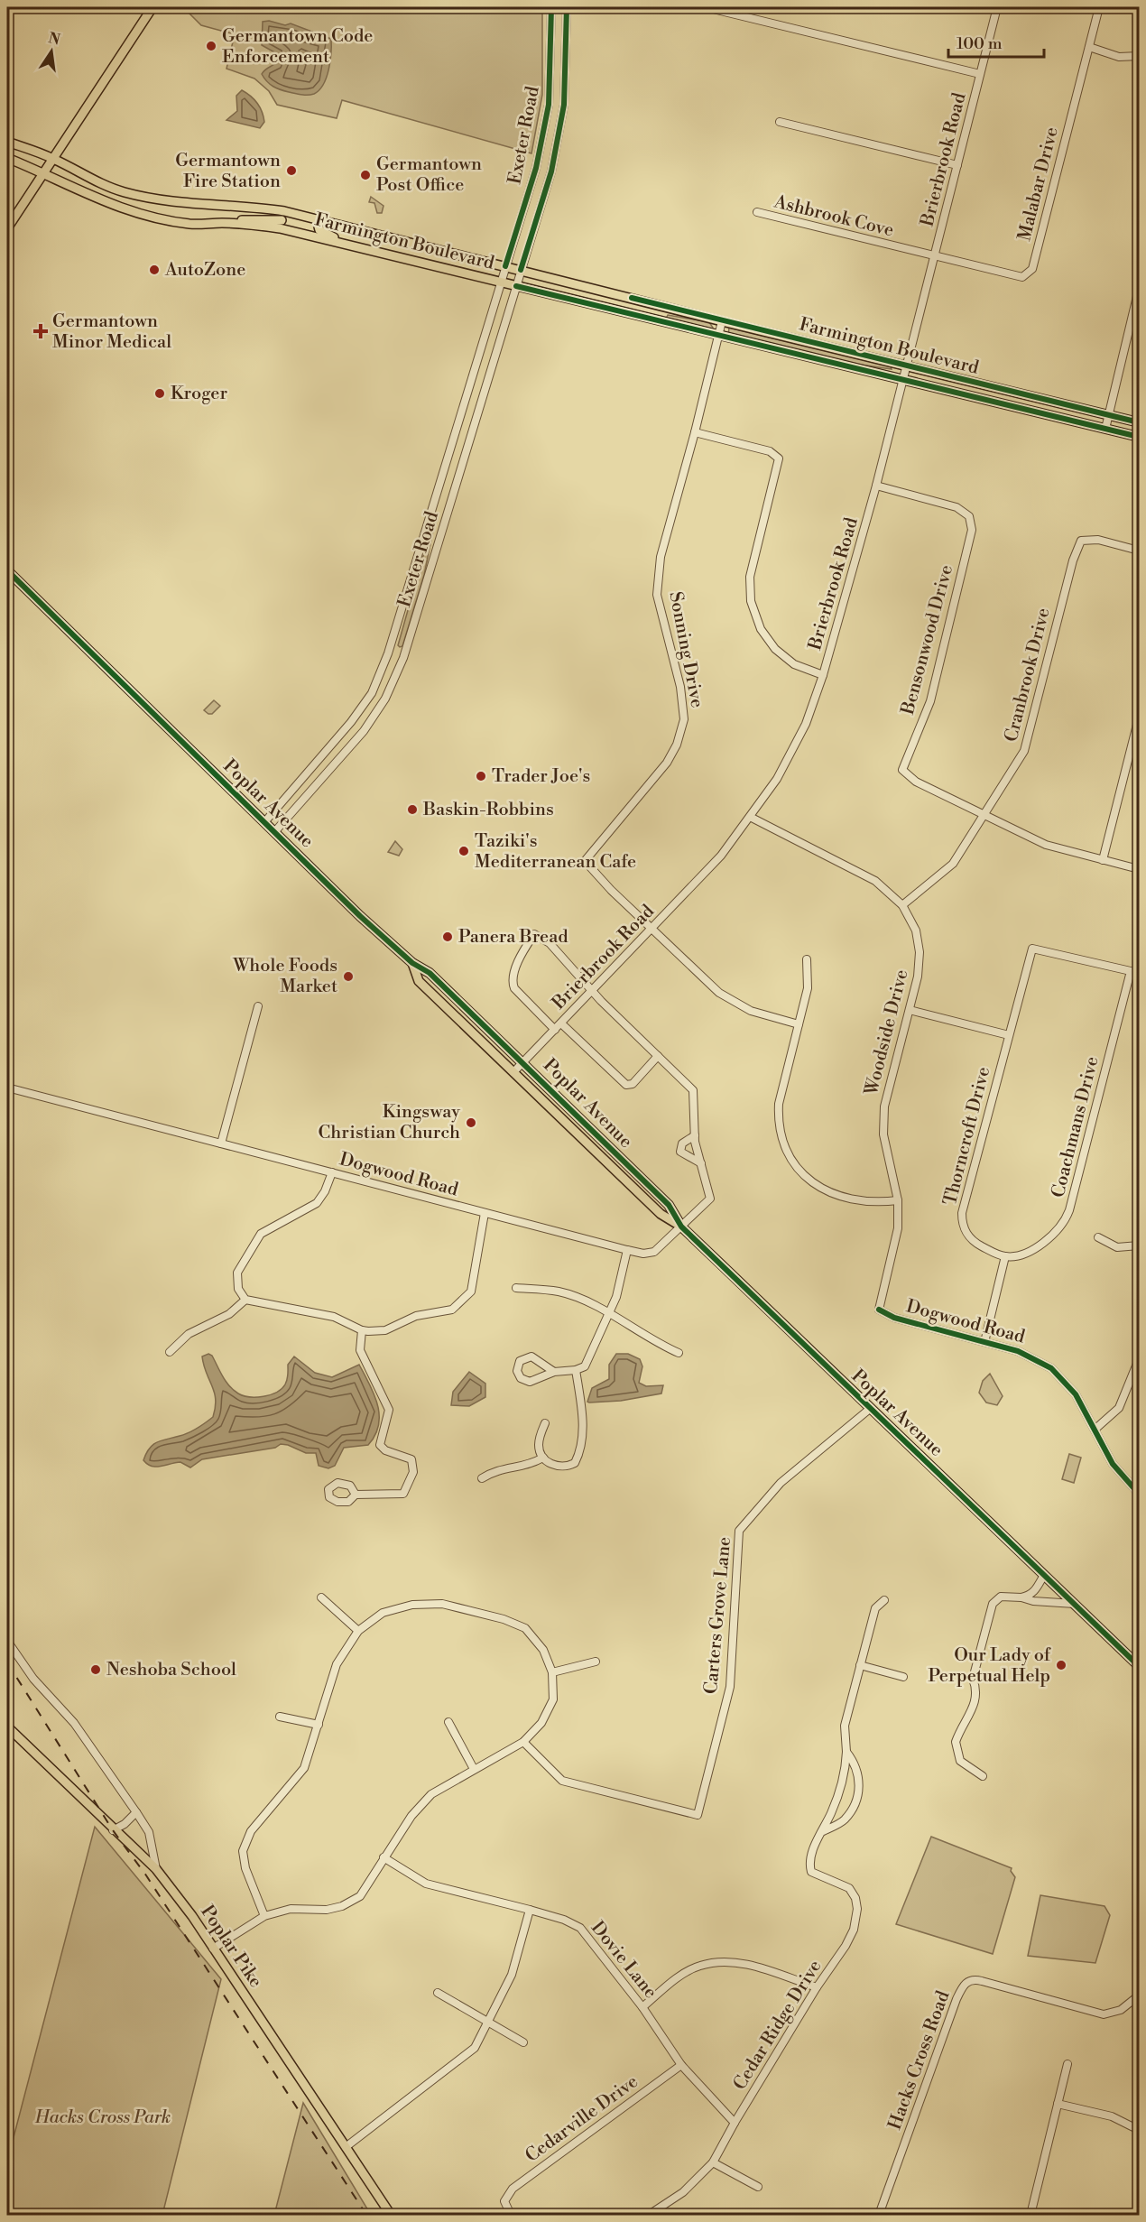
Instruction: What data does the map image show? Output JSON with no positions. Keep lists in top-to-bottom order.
{
  "streets": {
    "main road": ["Farmington Boulevard", "Poplar Avenue", "Poplar Pike"],
    "street": [
      "Exeter Road",
      "Brierbrook Road",
      "Malabar Drive",
      "Ashbrook Cove",
      "Bensonwood Drive",
      "Sonning Drive",
      "Cranbrook Drive",
      "Woodside Drive",
      "Coachmans Drive",
      "Thorncroft Drive",
      "Dogwood Road",
      "Carters Grove Lane",
      "Dovie Lane",
      "Cedar Ridge Drive",
      "Hacks Cross Road",
      "Cedarville Drive"
    ]
  },
  "crossings": [
    ["Exeter Road", "Farmington Boulevard"],
    ["Exeter Road", "Poplar Avenue"],
    ["Brierbrook Road", "Malabar Drive"],
    ["Brierbrook Road", "Ashbrook Cove"],
    ["Brierbrook Road", "Farmington Boulevard"],
    ["Brierbrook Road", "Bensonwood Drive"],
    ["Brierbrook Road", "Sonning Drive"],
    ["Brierbrook Road", "Poplar Avenue"],
    ["Brierbrook Road", "Woodside Drive"],
    ["Malabar Drive", "Ashbrook Cove"],
    ["Farmington Boulevard", "Sonning Drive"],
    ["Bensonwood Drive", "Cranbrook Drive"],
    ["Cranbrook Drive", "Woodside Drive"],
    ["Poplar Avenue", "Dogwood Road"],
    ["Poplar Avenue", "Carters Grove Lane"],
    ["Woodside Drive", "Dogwood Road"],
    ["Coachmans Drive", "Thorncroft Drive"],
    ["Dovie Lane", "Cedar Ridge Drive"],
    ["Dovie Lane", "Cedarville Drive"]
  ],
  "parks": ["Hacks Cross Park"],
  "places": {
    "other": [
      "Germantown Code Enforcement",
      "Germantown Fire Station",
      "Germantown Post Office",
      "AutoZone",
      "Kroger",
      "Trader Joe's",
      "Baskin-Robbins",
      "Taziki's Mediterranean Cafe",
      "Panera Bread",
      "Whole Foods Market",
      "Kingsway Christian Church",
      "Our Lady of Perpetual Help",
      "Neshoba School"
    ],
    "health": ["Germantown Minor Medical"]
  },
  "scale_bar": "100 m",
  "north": "top"
}
